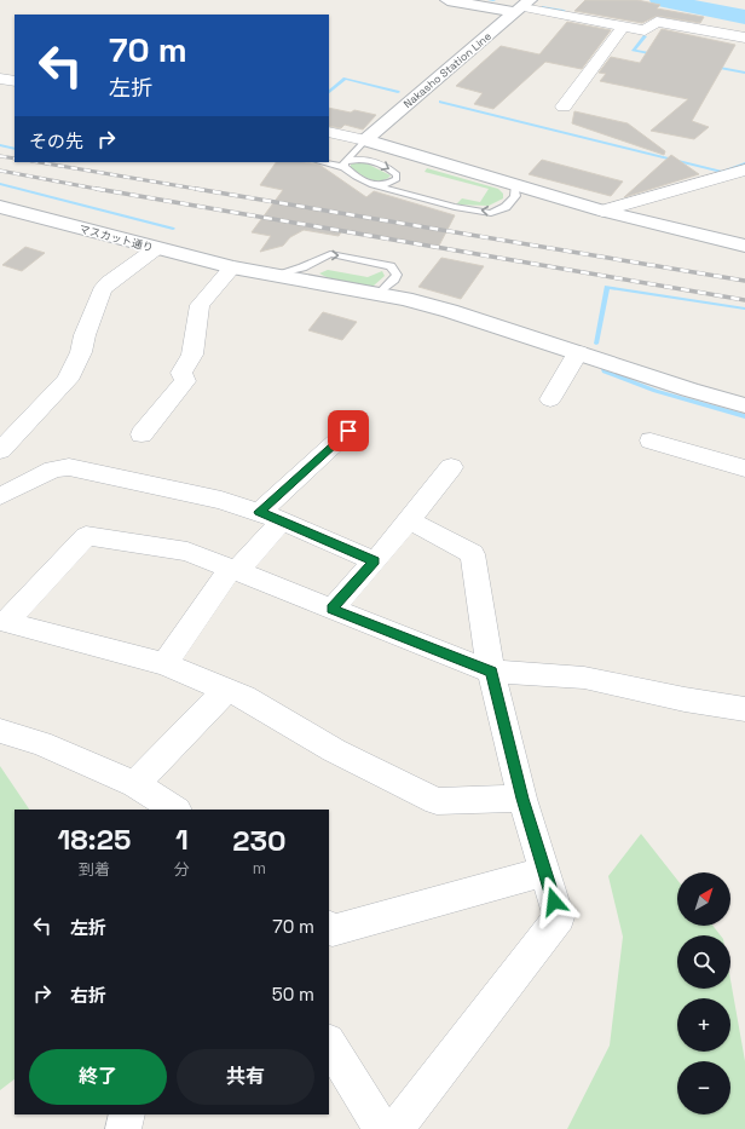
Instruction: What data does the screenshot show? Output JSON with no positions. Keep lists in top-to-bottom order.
{
  "streets": {
    "street": ["Nakasho Station Line", "マスカット通り"]
  },
  "north": "top right",
  "page": {
    "turn": ["70 m", "左折"],
    "then": "その先",
    "eta": [
      "18:25",
      "到着",
      "1",
      "分",
      "230",
      "m"
    ],
    "map_buttons": ["+", "−"],
    "list": [
      {
        "name": "左折",
        "value": "70 m"
      },
      {
        "name": "右折",
        "value": "50 m"
      }
    ],
    "buttons": ["終了", "共有"]
  }
}
